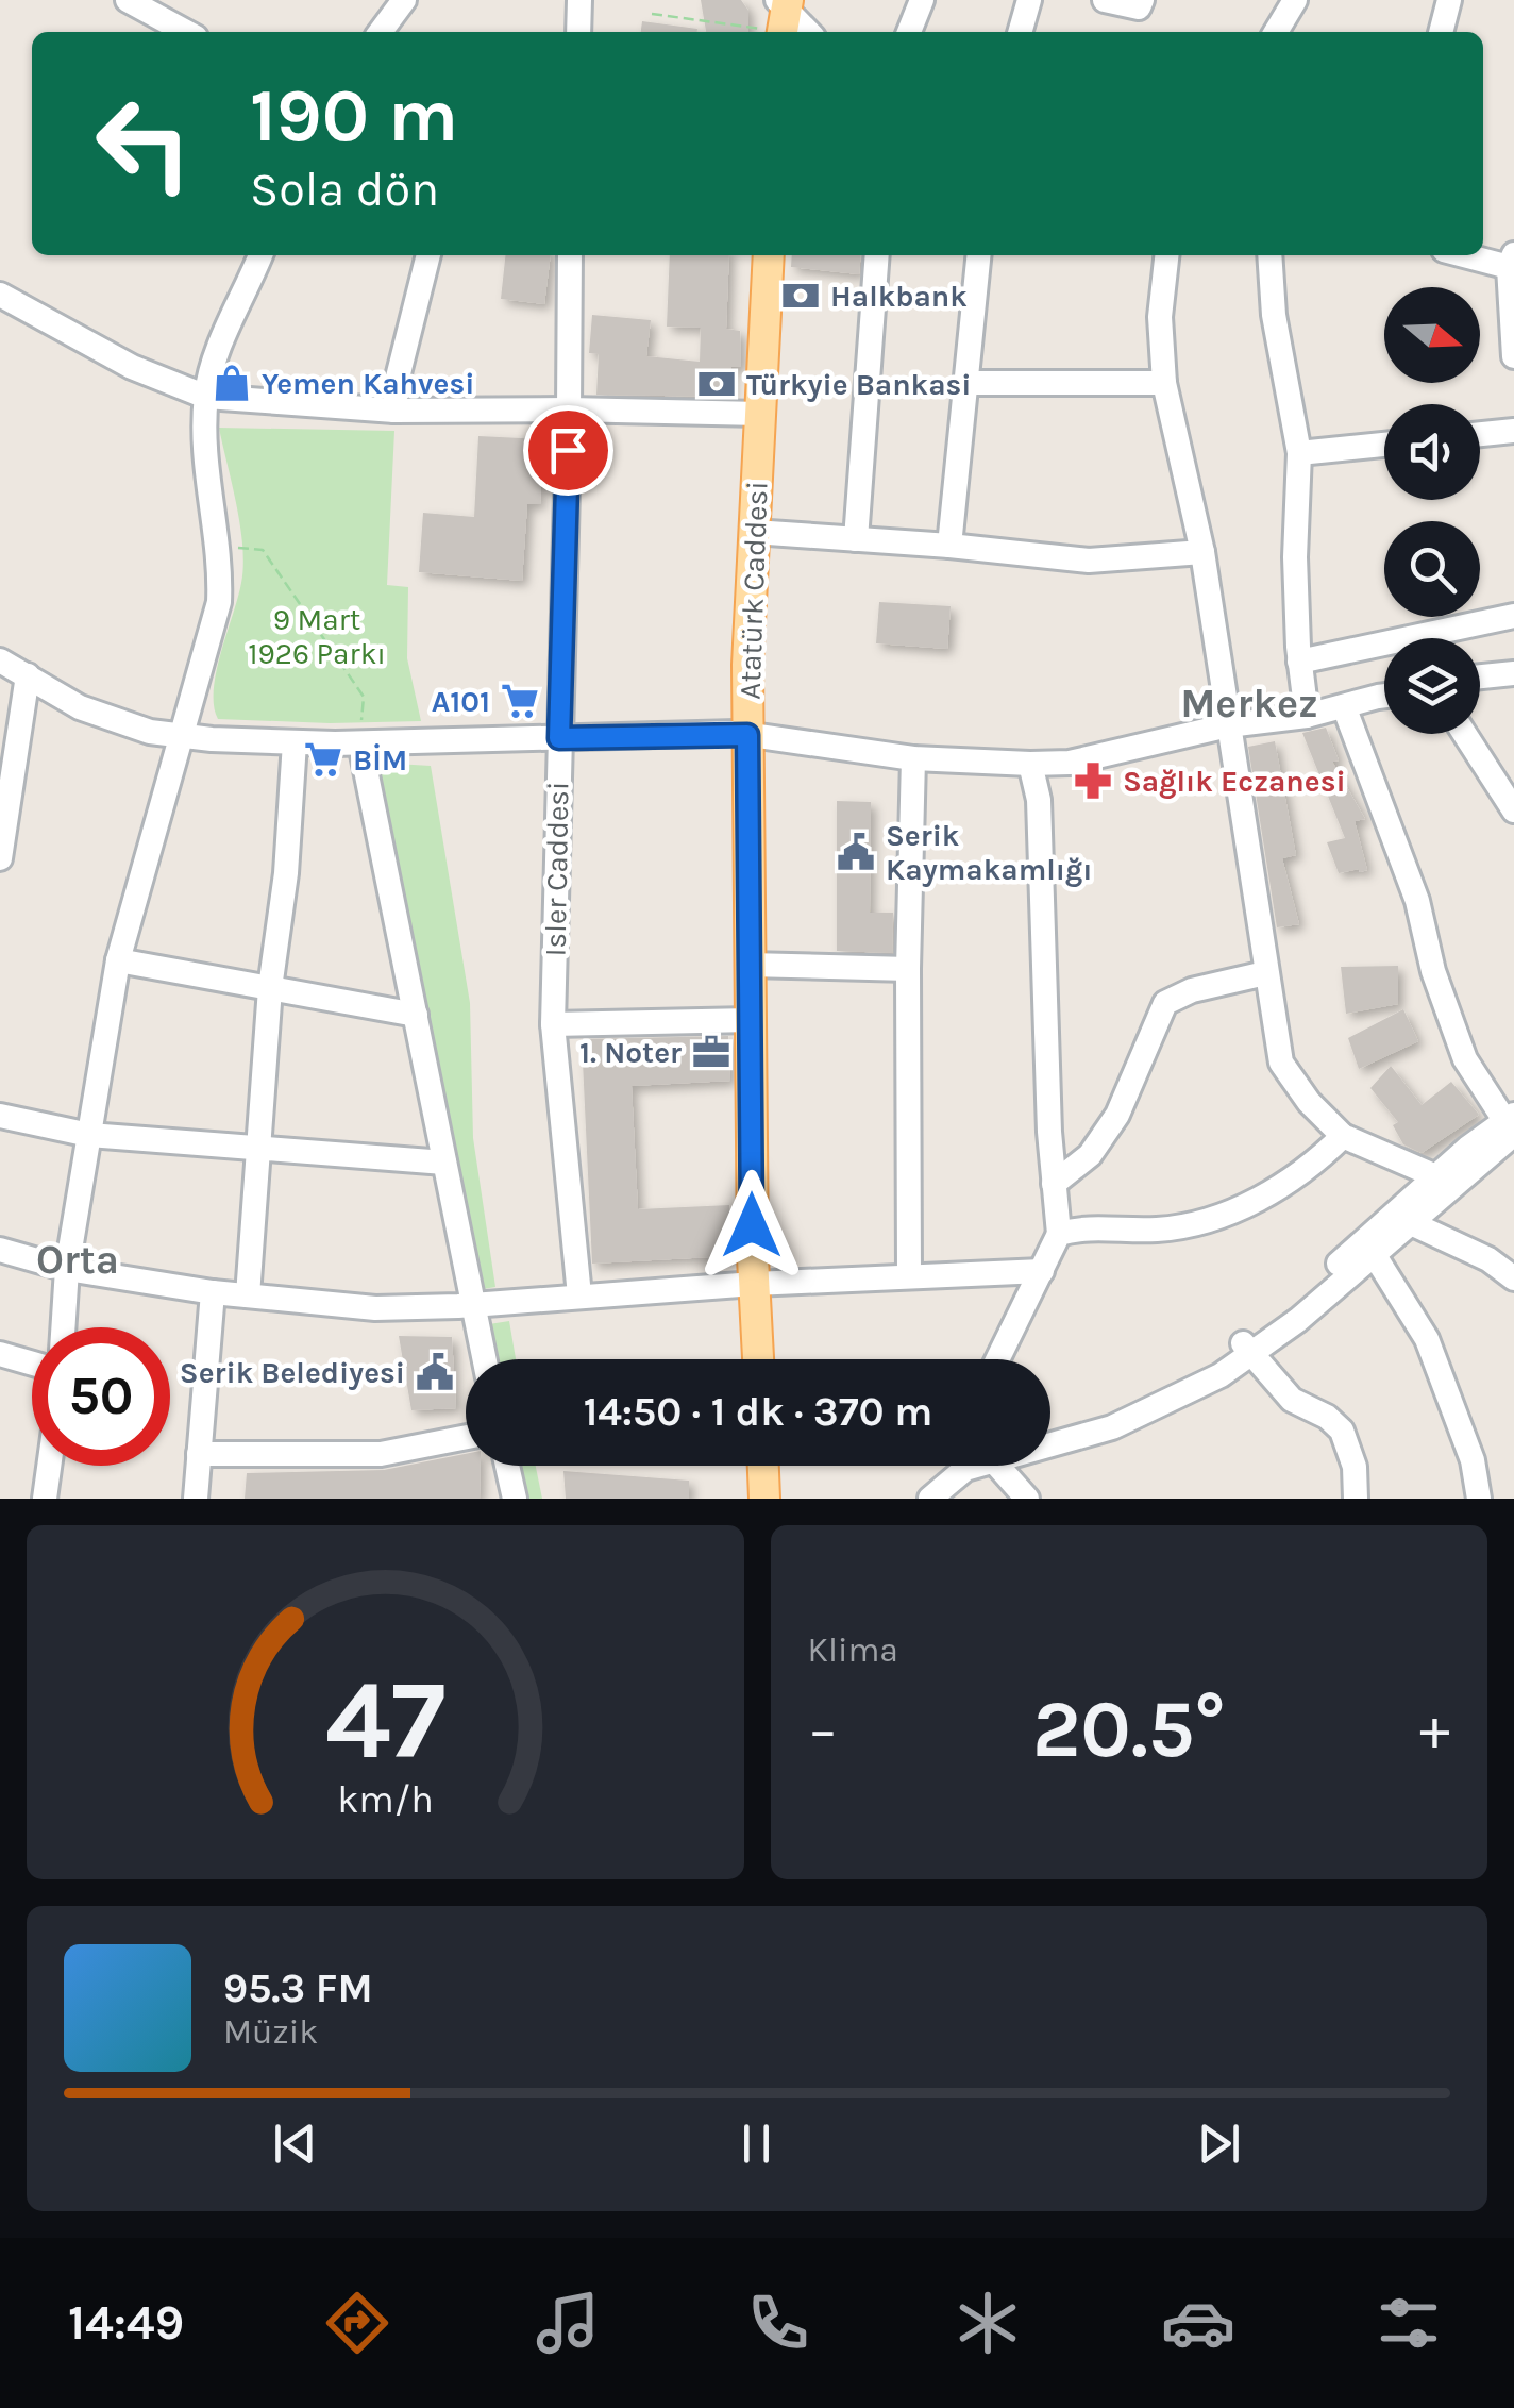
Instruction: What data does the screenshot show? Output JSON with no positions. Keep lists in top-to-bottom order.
{
  "streets": {
    "main road": ["Atatürk Caddesi"],
    "street": ["Isler Caddesi"]
  },
  "districts": ["Merkez", "Orta"],
  "parks": ["9 Mart 1926 Parkı"],
  "places": {
    "bank": ["Halkbank", "Türkyie Bankasi"],
    "shop": ["Yemen Kahvesi"],
    "supermarket": ["A101", "BİM"],
    "pharmacy": ["Sağlık Eczanesi"],
    "public building": ["Serik Kaymakamlığı", "Serik Belediyesi"],
    "office": ["1. Noter"]
  },
  "north": "right",
  "page": {
    "turn": ["190 m", "Sola dön"],
    "limit": "50",
    "trip": "14:50 · 1 dk · 370 m",
    "tile": "Klima",
    "heat": ["−", "20.5°", "+"],
    "song": ["95.3 FM", "Müzik"],
    "tabs": "14:49",
    "gauge": ["47", "km/h"]
  }
}
